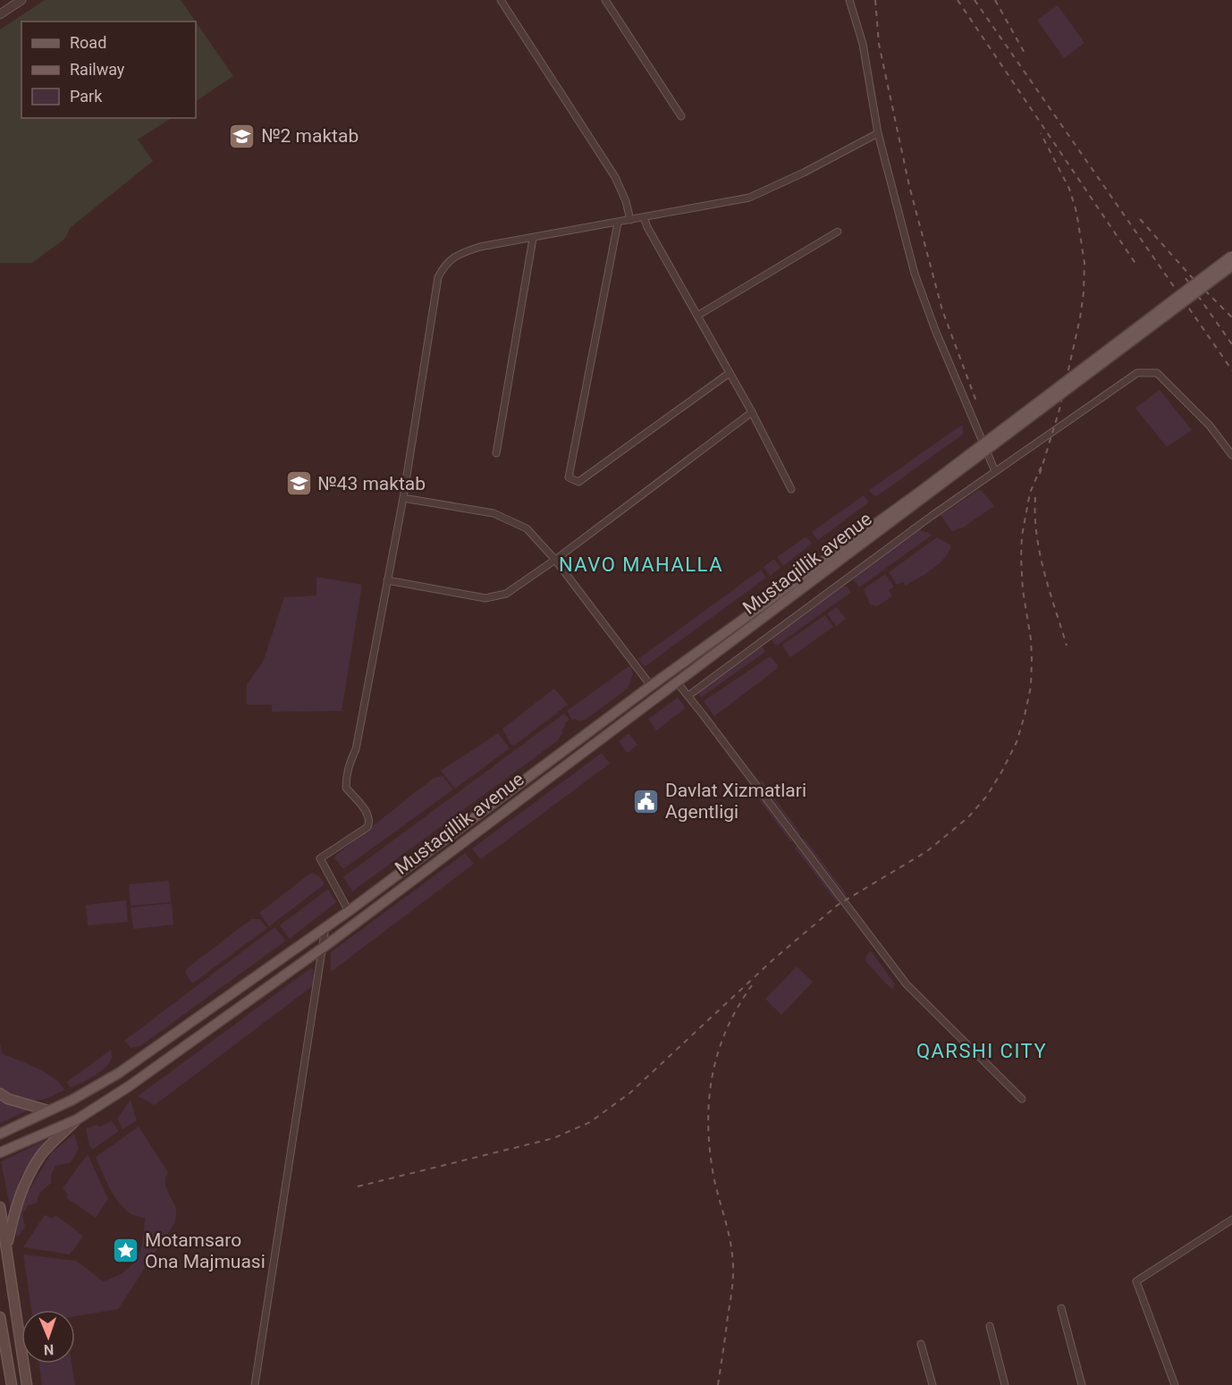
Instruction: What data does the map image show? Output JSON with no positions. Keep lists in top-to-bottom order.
{
  "streets": {
    "main road": ["Mustaqillik avenue"]
  },
  "districts": ["NAVO MAHALLA", "QARSHI CITY"],
  "places": {
    "school or university": ["№2 maktab", "№43 maktab"],
    "public building": ["Davlat Xizmatlari Agentligi"],
    "place": ["Motamsaro Ona Majmuasi"]
  },
  "legend": ["Road", "Railway", "Park"],
  "north": "bottom"
}
